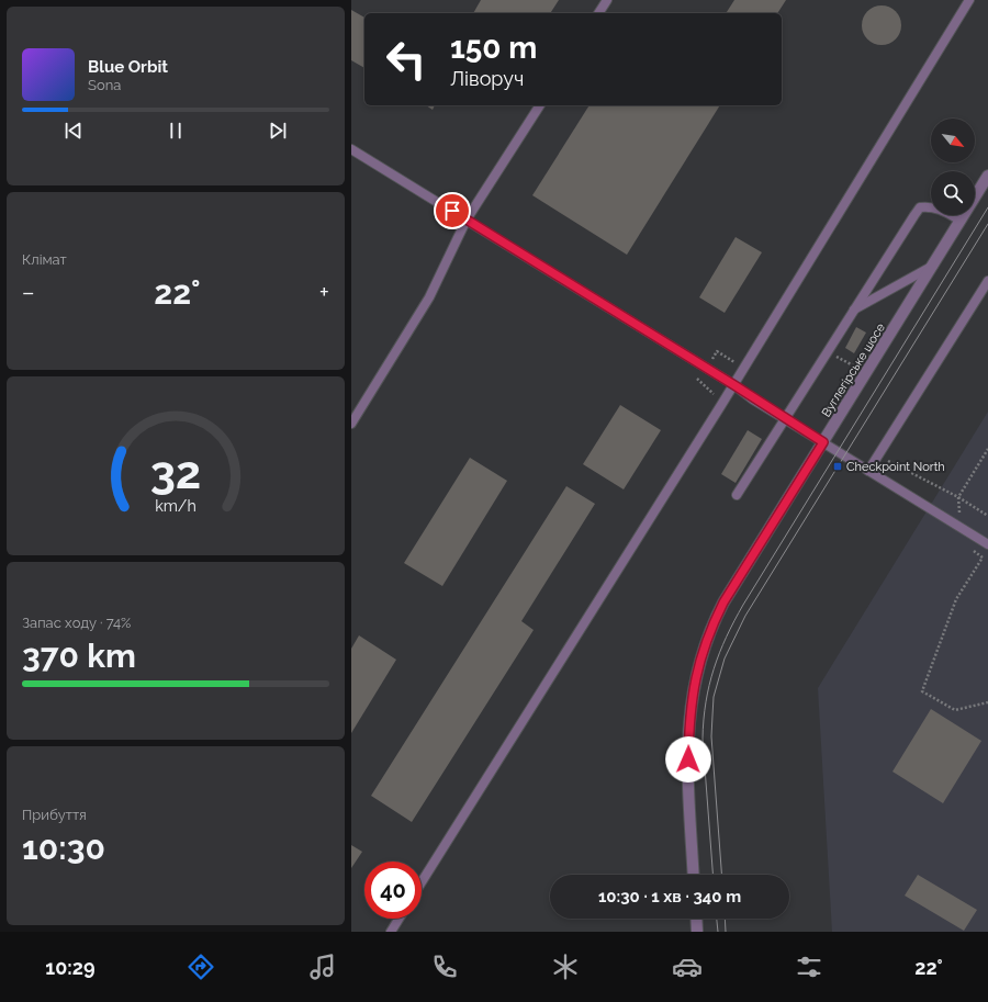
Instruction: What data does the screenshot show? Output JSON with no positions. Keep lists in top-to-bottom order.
{
  "streets": {
    "street": ["Вуглегірське шосе"]
  },
  "places": {
    "transit": ["Checkpoint North"]
  },
  "north": "bottom right",
  "page": {
    "turn": ["150 m", "Ліворуч"],
    "song": ["Blue Orbit", "Sona"],
    "tile": [
      "Клімат",
      ["Запас ходу · 74%", "370 km"],
      ["Прибуття", "10:30"]
    ],
    "heat": ["−", "22°", "+"],
    "limit": "40",
    "trip": "10:30 · 1 хв · 340 m",
    "tabs": ["10:29", "22°"],
    "gauge": ["32", "km/h"]
  }
}
